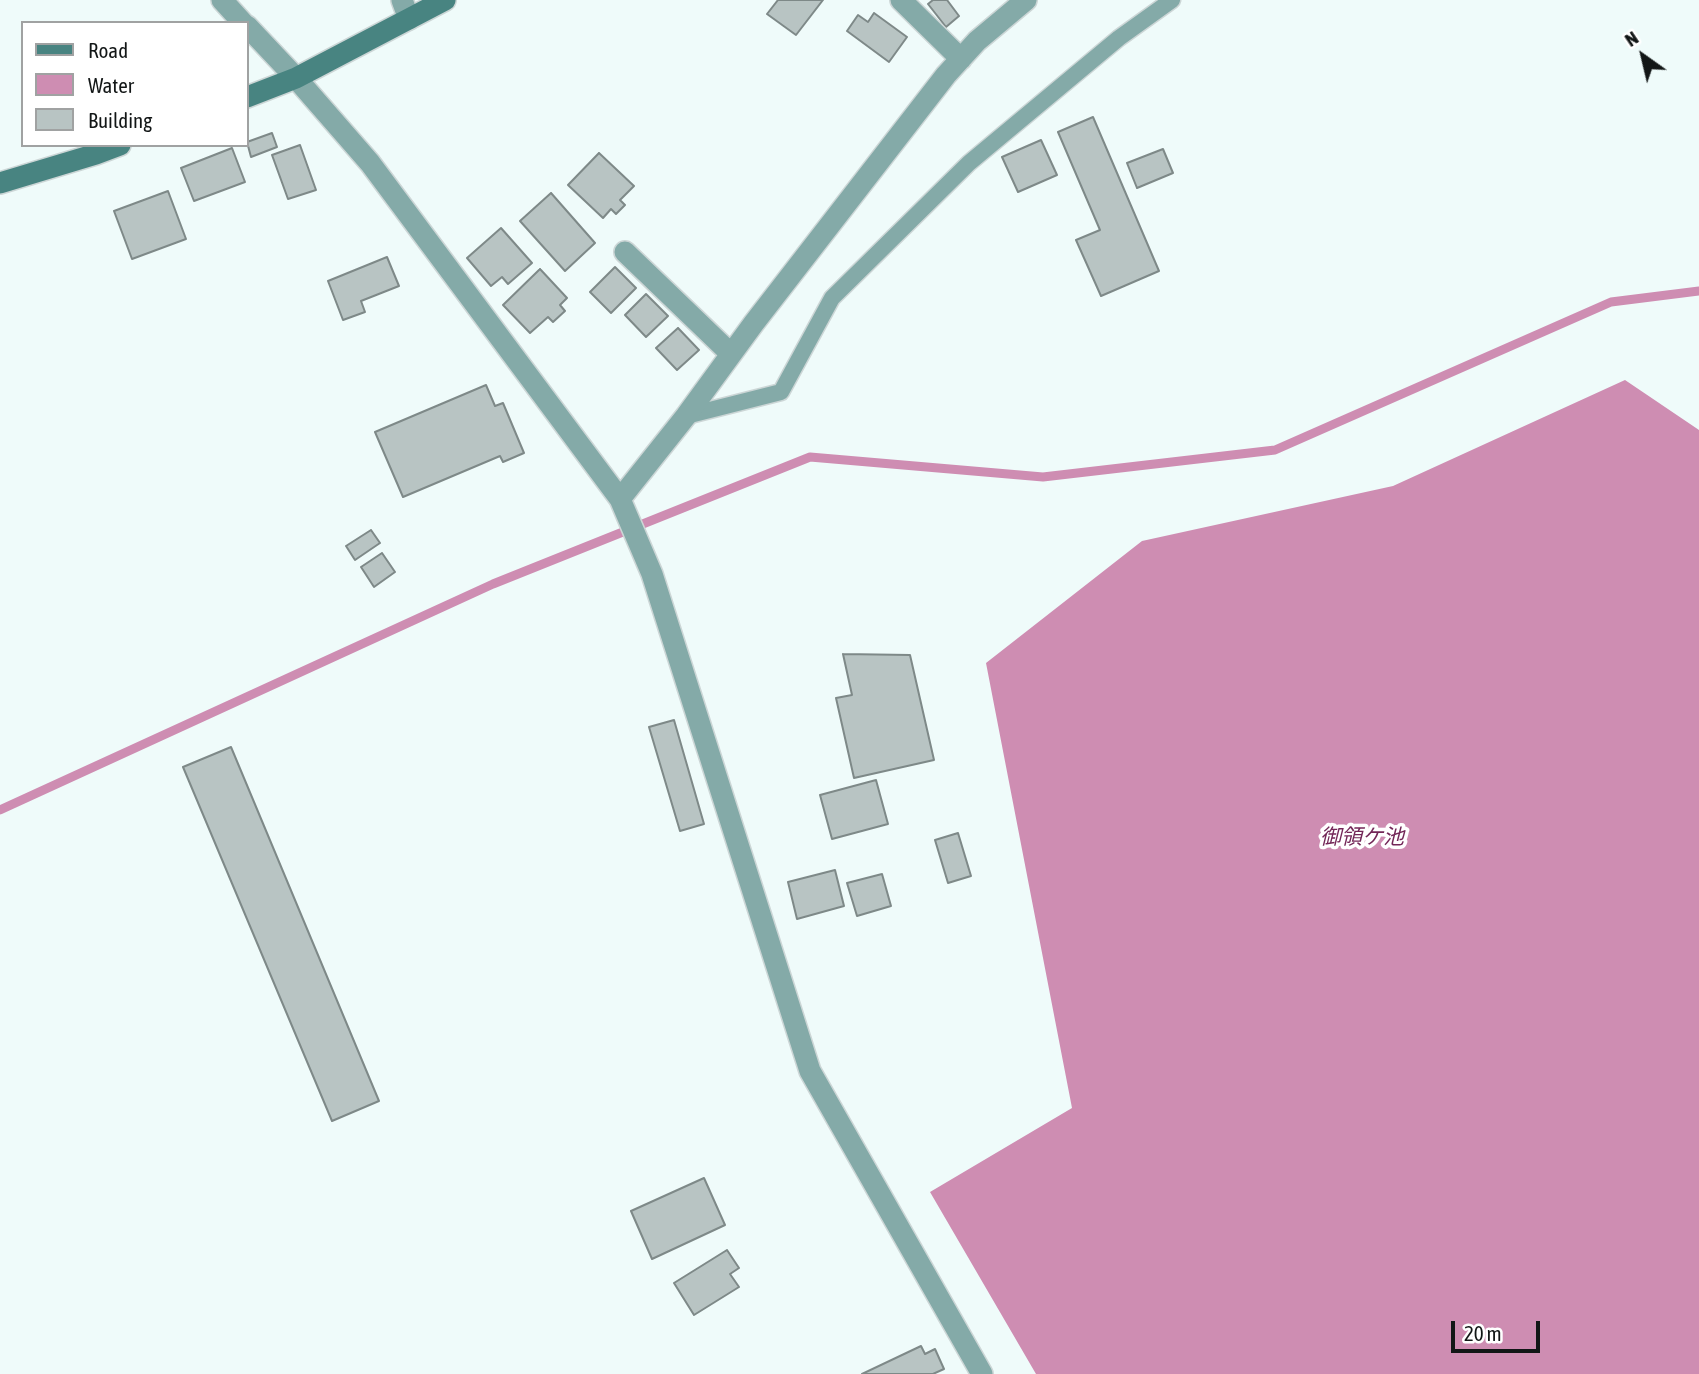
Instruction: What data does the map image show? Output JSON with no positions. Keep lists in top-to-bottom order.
{
  "water": ["御領ケ池"],
  "legend": ["Road", "Water", "Building"],
  "scale_bar": "20 m",
  "north": "top left"
}
